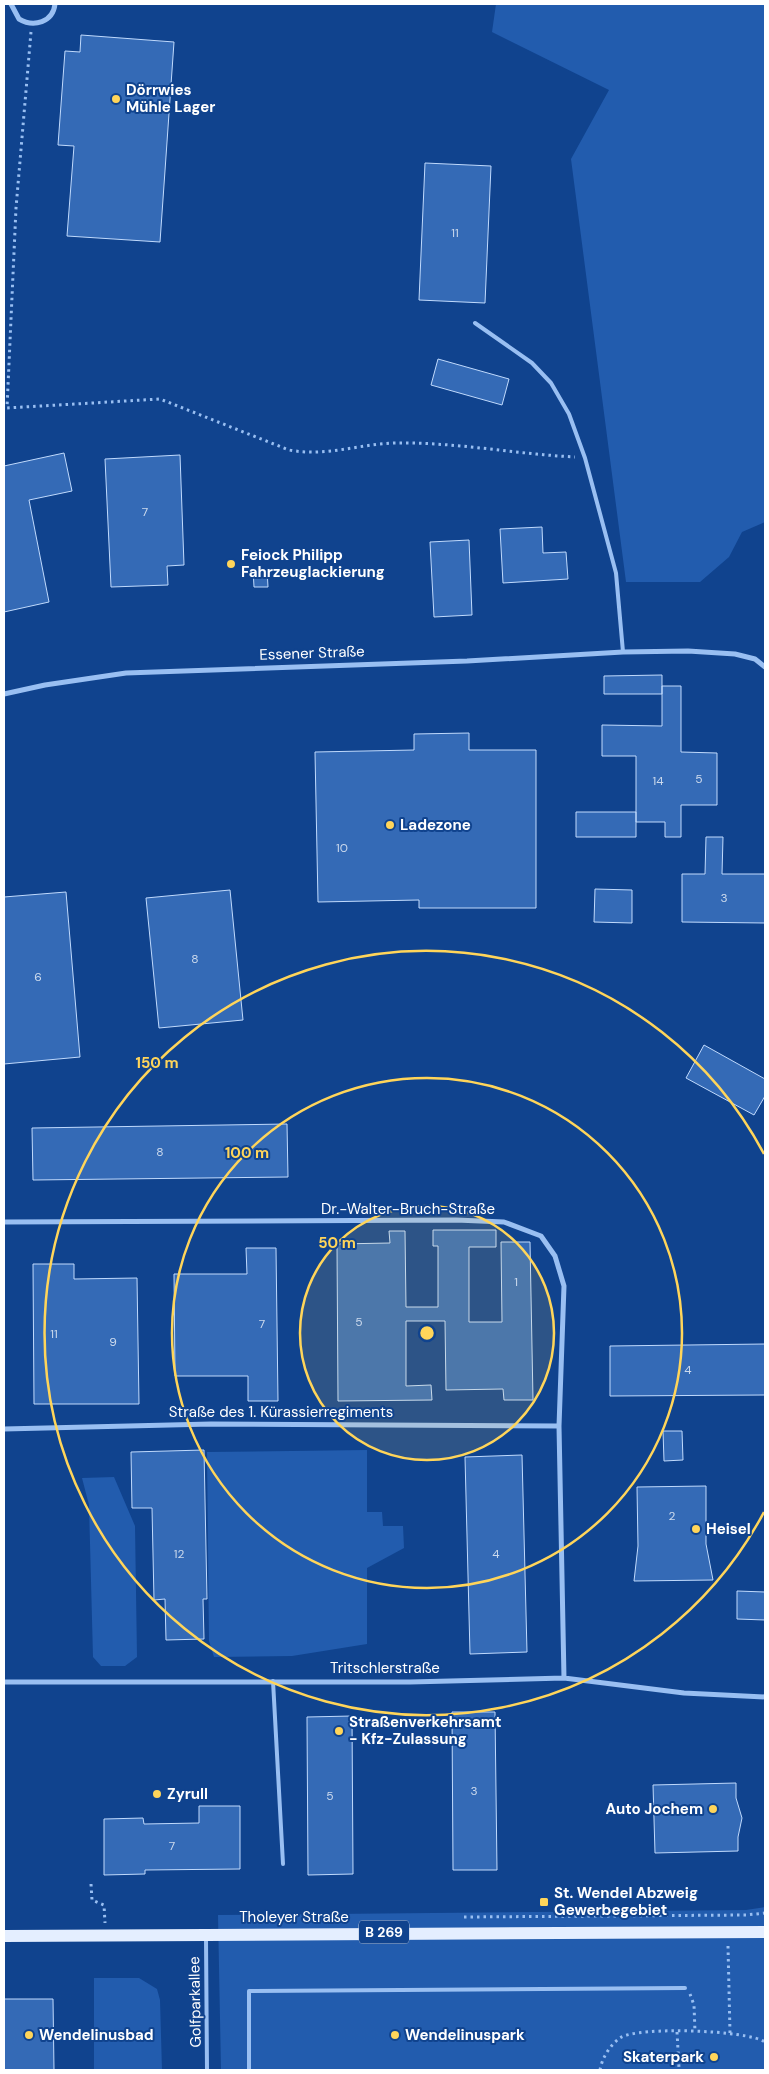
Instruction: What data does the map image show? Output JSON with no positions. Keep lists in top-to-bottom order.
{
  "streets": {
    "main road": ["Tholeyer Straße", "B 269"],
    "street": [
      "Essener Straße",
      "Dr.-Walter-Bruch-Straße",
      "Straße des 1. Kürassierregiments",
      "Tritschlerstraße"
    ],
    "lane": ["Golfparkallee"]
  },
  "crossings": [
    ["Dr.-Walter-Bruch-Straße", "Straße des 1. Kürassierregiments"],
    ["Dr.-Walter-Bruch-Straße", "Tritschlerstraße"],
    ["Tholeyer Straße", "Golfparkallee"]
  ],
  "places": {
    "other": [
      "Dörrwies Mühle Lager",
      "Feiock Philipp Fahrzeuglackierung",
      "Ladezone",
      "Heisel",
      "Straßenverkehrsamt - Kfz-Zulassung",
      "Zyrull",
      "Auto Jochem",
      "Wendelinusbad",
      "Wendelinuspark",
      "Skaterpark"
    ],
    "transit": ["St. Wendel Abzweig Gewerbegebiet"]
  },
  "house_numbers": [
    "11",
    "7",
    "5",
    "14",
    "10",
    "3",
    "8",
    "6",
    "8",
    "1",
    "5",
    "7",
    "11",
    "9",
    "4",
    "2",
    "12",
    "4",
    "3",
    "5",
    "7"
  ],
  "rings": ["150 m", "100 m", "50 m"]
}
